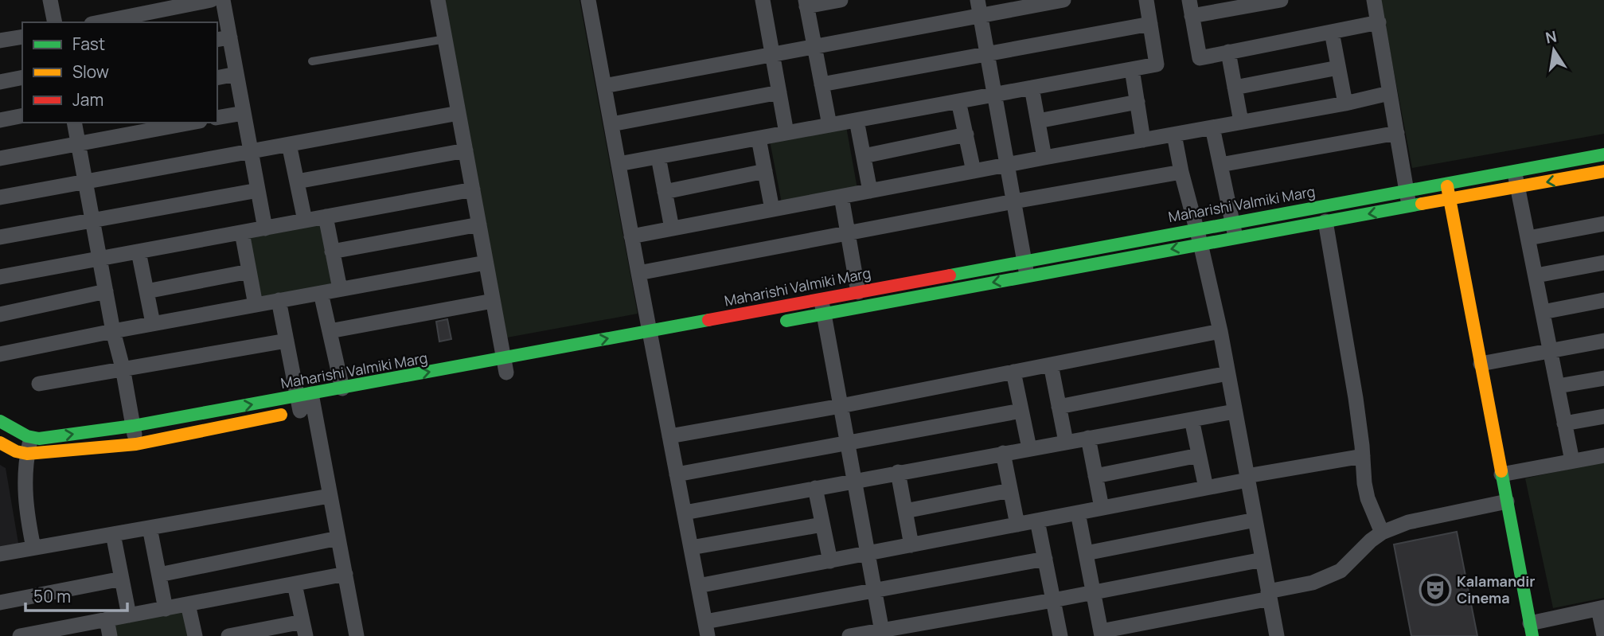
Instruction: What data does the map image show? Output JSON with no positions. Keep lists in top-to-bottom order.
{
  "streets": {
    "street": ["Maharishi Valmiki Marg"]
  },
  "places": {
    "theatre": ["Kalamandir Cinema"]
  },
  "legend": ["Fast", "Slow", "Jam"],
  "scale_bar": "50 m",
  "north": "top"
}
